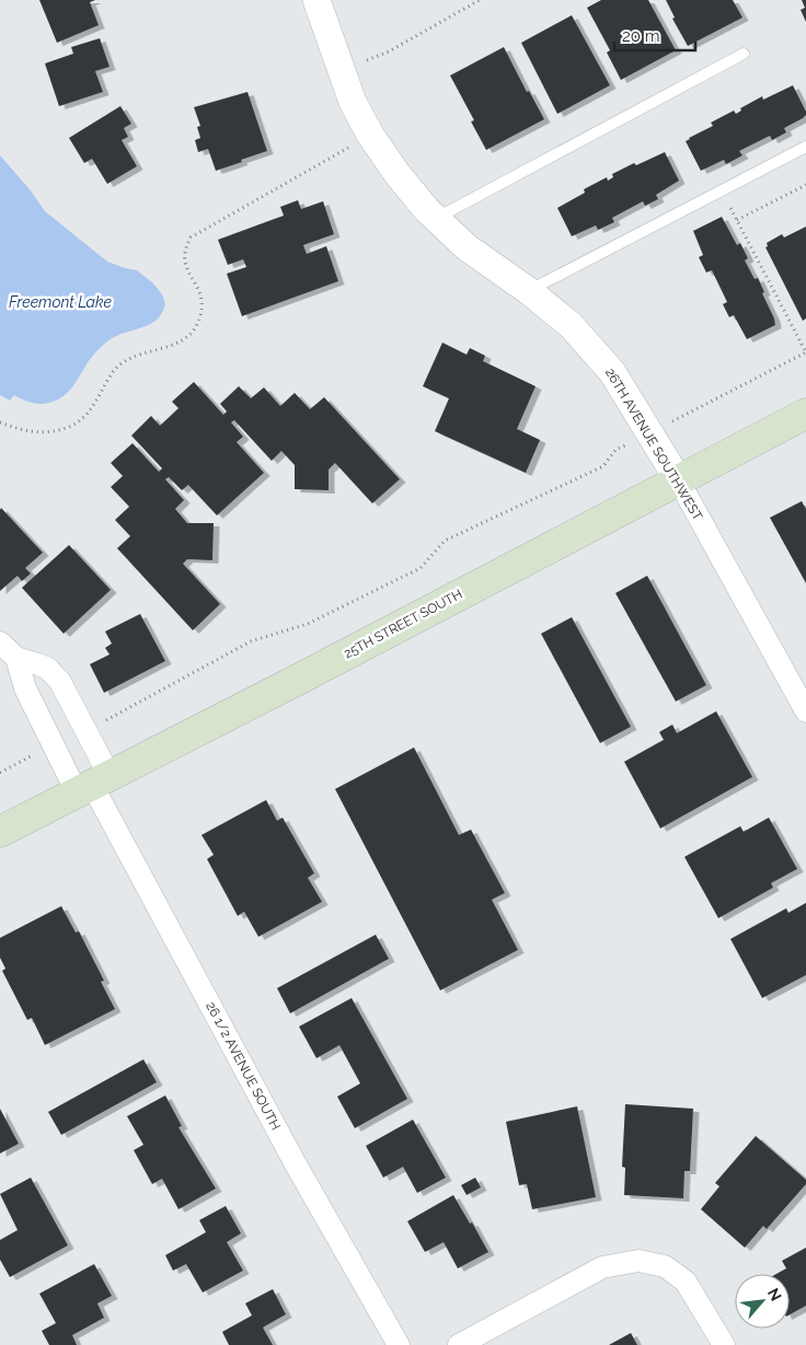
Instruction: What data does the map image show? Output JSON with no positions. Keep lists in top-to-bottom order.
{
  "streets": {
    "main road": ["25TH STREET SOUTH"],
    "street": ["26TH AVENUE SOUTHWEST", "26 1/2 AVENUE SOUTH"]
  },
  "crossings": [
    ["26TH AVENUE SOUTHWEST", "25TH STREET SOUTH"],
    ["25TH STREET SOUTH", "26 1/2 AVENUE SOUTH"]
  ],
  "water": ["Freemont Lake"],
  "scale_bar": "20 m",
  "north": "top right"
}
